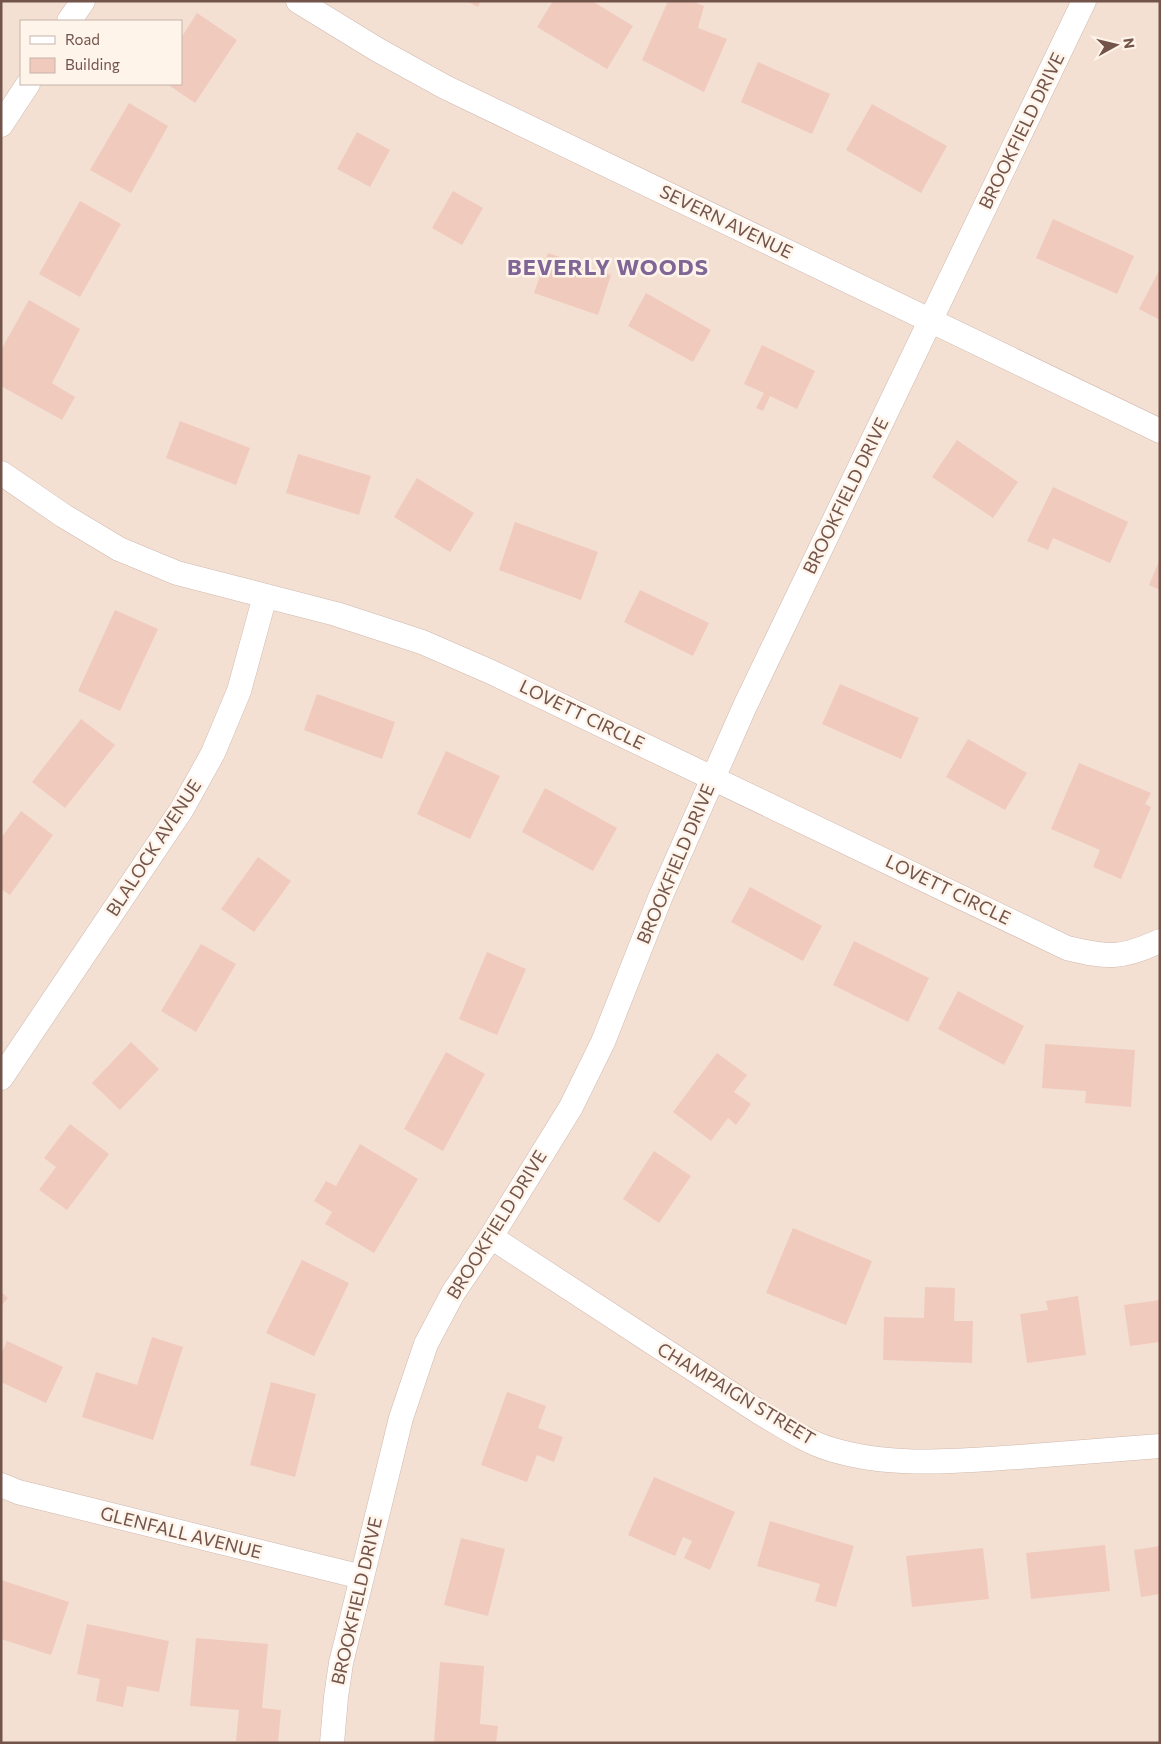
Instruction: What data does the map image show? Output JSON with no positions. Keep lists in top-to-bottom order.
{
  "streets": {
    "street": [
      "BROOKFIELD DRIVE",
      "SEVERN AVENUE",
      "LOVETT CIRCLE",
      "BLALOCK AVENUE",
      "CHAMPAIGN STREET",
      "GLENFALL AVENUE"
    ]
  },
  "crossings": [
    ["BROOKFIELD DRIVE", "SEVERN AVENUE"],
    ["BROOKFIELD DRIVE", "LOVETT CIRCLE"],
    ["BROOKFIELD DRIVE", "CHAMPAIGN STREET"],
    ["BROOKFIELD DRIVE", "GLENFALL AVENUE"],
    ["LOVETT CIRCLE", "BLALOCK AVENUE"]
  ],
  "districts": ["BEVERLY WOODS"],
  "legend": ["Road", "Building"],
  "north": "right"
}
